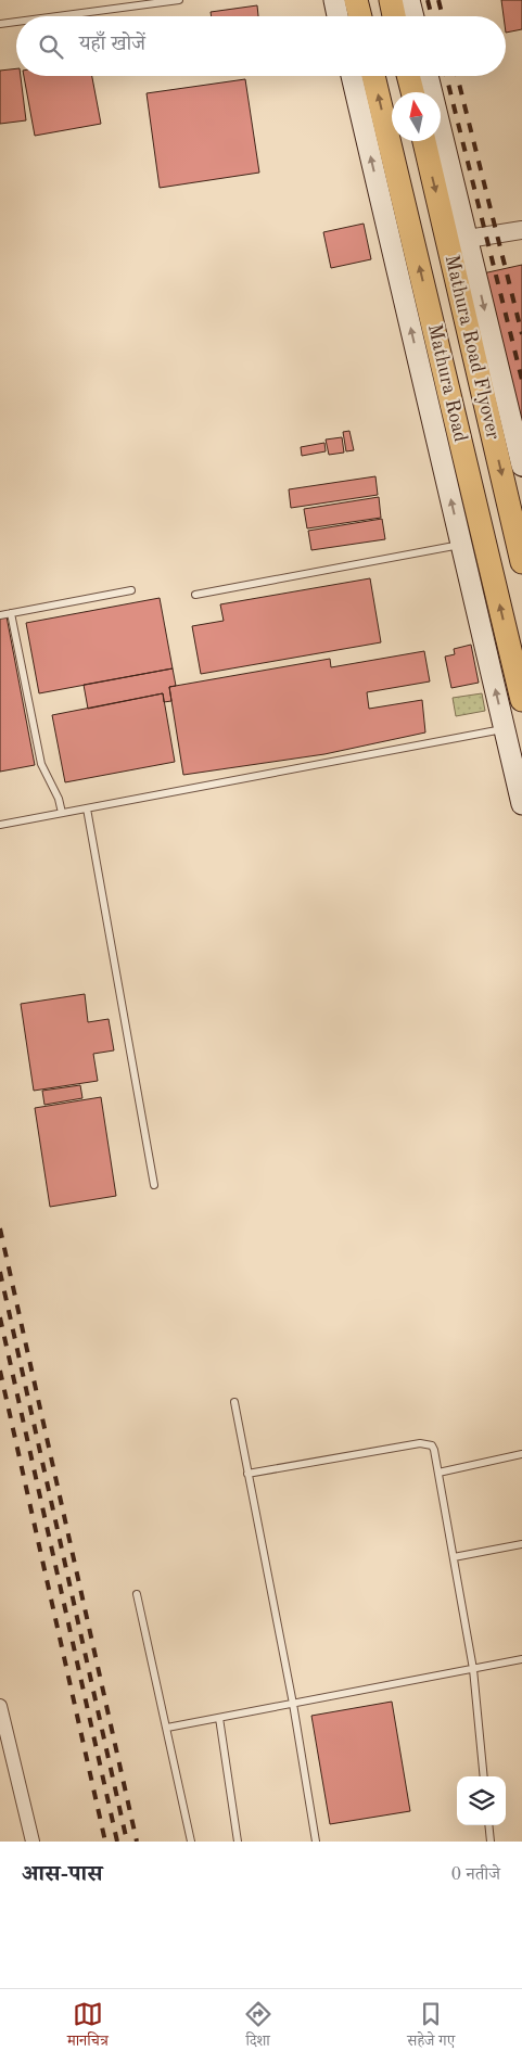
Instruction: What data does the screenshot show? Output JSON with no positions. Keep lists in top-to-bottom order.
{
  "streets": {
    "highway": ["Mathura Road Flyover", "Mathura Road"]
  },
  "one_way": ["Mathura Road Flyover", "Mathura Road"],
  "north": "top",
  "page": {
    "search": "यहाँ खोजें",
    "heading": ["आस-पास", "0 नतीजे"],
    "nav": ["मानचित्र", "दिशा", "सहेजे गए"]
  }
}
